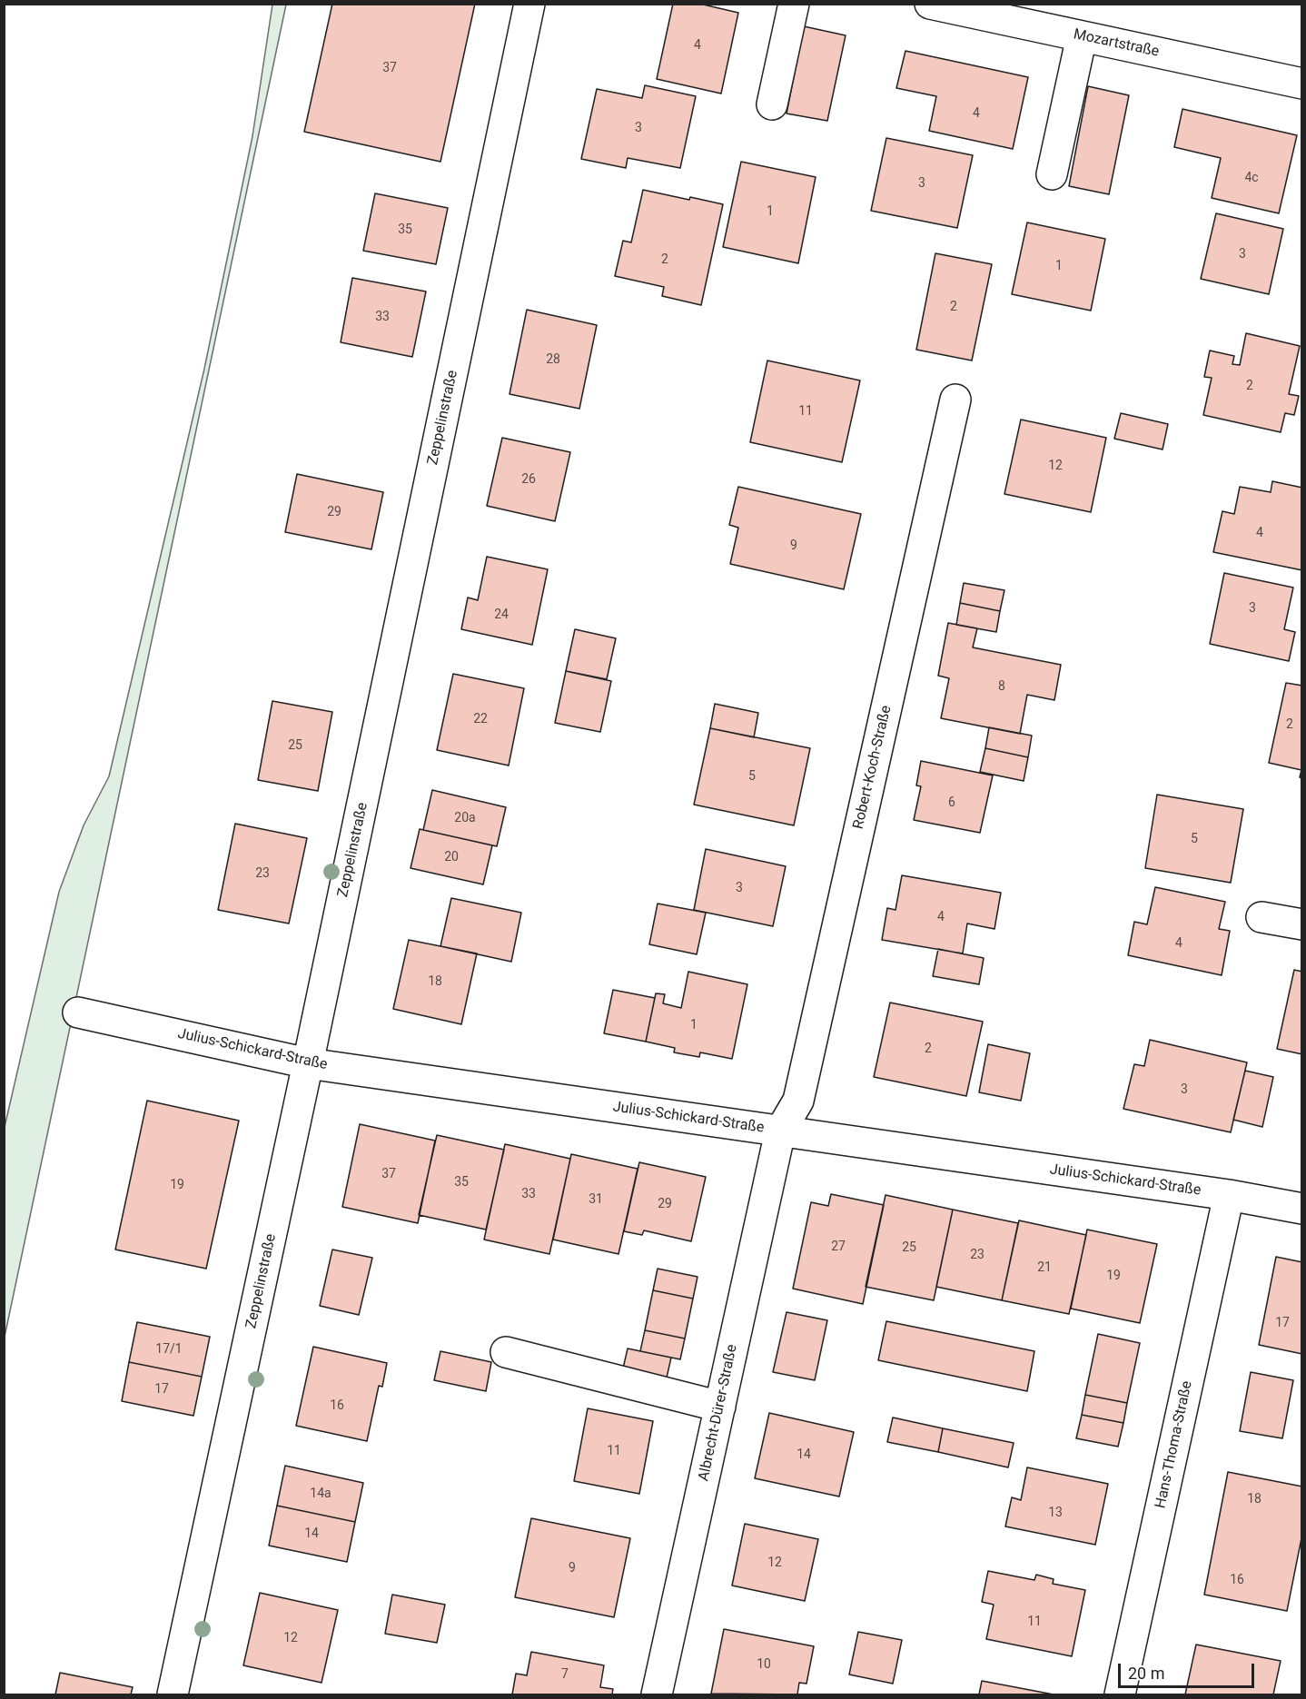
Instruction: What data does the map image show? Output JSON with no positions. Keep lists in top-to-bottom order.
{
  "streets": {
    "street": [
      "Mozartstraße",
      "Zeppelinstraße",
      "Robert-Koch-Straße",
      "Julius-Schickard-Straße",
      "Albrecht-Dürer-Straße",
      "Hans-Thoma-Straße"
    ]
  },
  "crossings": [
    ["Zeppelinstraße", "Julius-Schickard-Straße"],
    ["Robert-Koch-Straße", "Julius-Schickard-Straße"],
    ["Robert-Koch-Straße", "Albrecht-Dürer-Straße"],
    ["Julius-Schickard-Straße", "Albrecht-Dürer-Straße"],
    ["Julius-Schickard-Straße", "Hans-Thoma-Straße"]
  ],
  "house_numbers": [
    "4",
    "37",
    "4",
    "3",
    "4c",
    "3",
    "1",
    "35",
    "3",
    "2",
    "1",
    "2",
    "33",
    "28",
    "2",
    "11",
    "12",
    "26",
    "29",
    "4",
    "9",
    "3",
    "24",
    "8",
    "22",
    "2",
    "25",
    "5",
    "6",
    "20a",
    "5",
    "20",
    "23",
    "3",
    "4",
    "4",
    "18",
    "1",
    "2",
    "3",
    "37",
    "35",
    "19",
    "33",
    "31",
    "29",
    "27",
    "25",
    "23",
    "21",
    "19",
    "17",
    "17/1",
    "17",
    "16",
    "11",
    "14",
    "14a",
    "18",
    "13",
    "14",
    "12",
    "9",
    "16",
    "11",
    "12",
    "10",
    "7"
  ],
  "scale_bar": "20 m"
}
